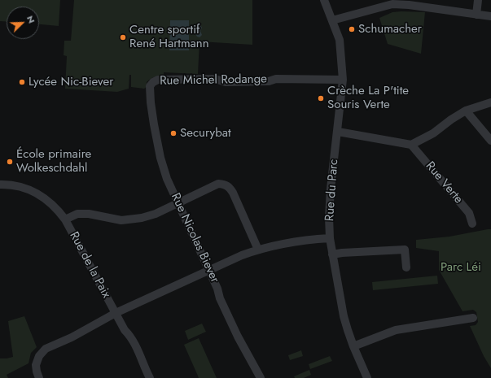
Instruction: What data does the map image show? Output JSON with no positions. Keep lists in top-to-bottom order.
{
  "streets": {
    "street": [
      "Rue Michel Rodange",
      "Rue Verte",
      "Rue du Parc",
      "Rue Nicolas Biever",
      "Rue de la Paix"
    ]
  },
  "crossings": [
    ["Rue Michel Rodange", "Rue du Parc"],
    ["Rue Michel Rodange", "Rue Nicolas Biever"]
  ],
  "parks": ["Parc Léi"],
  "places": [
    "Schumacher",
    "Centre sportif René Hartmann",
    "Lycée Nic-Biever",
    "Crèche La P'tite Souris Verte",
    "Securybat",
    "École primaire Wolkeschdahl"
  ],
  "north": "top right"
}
